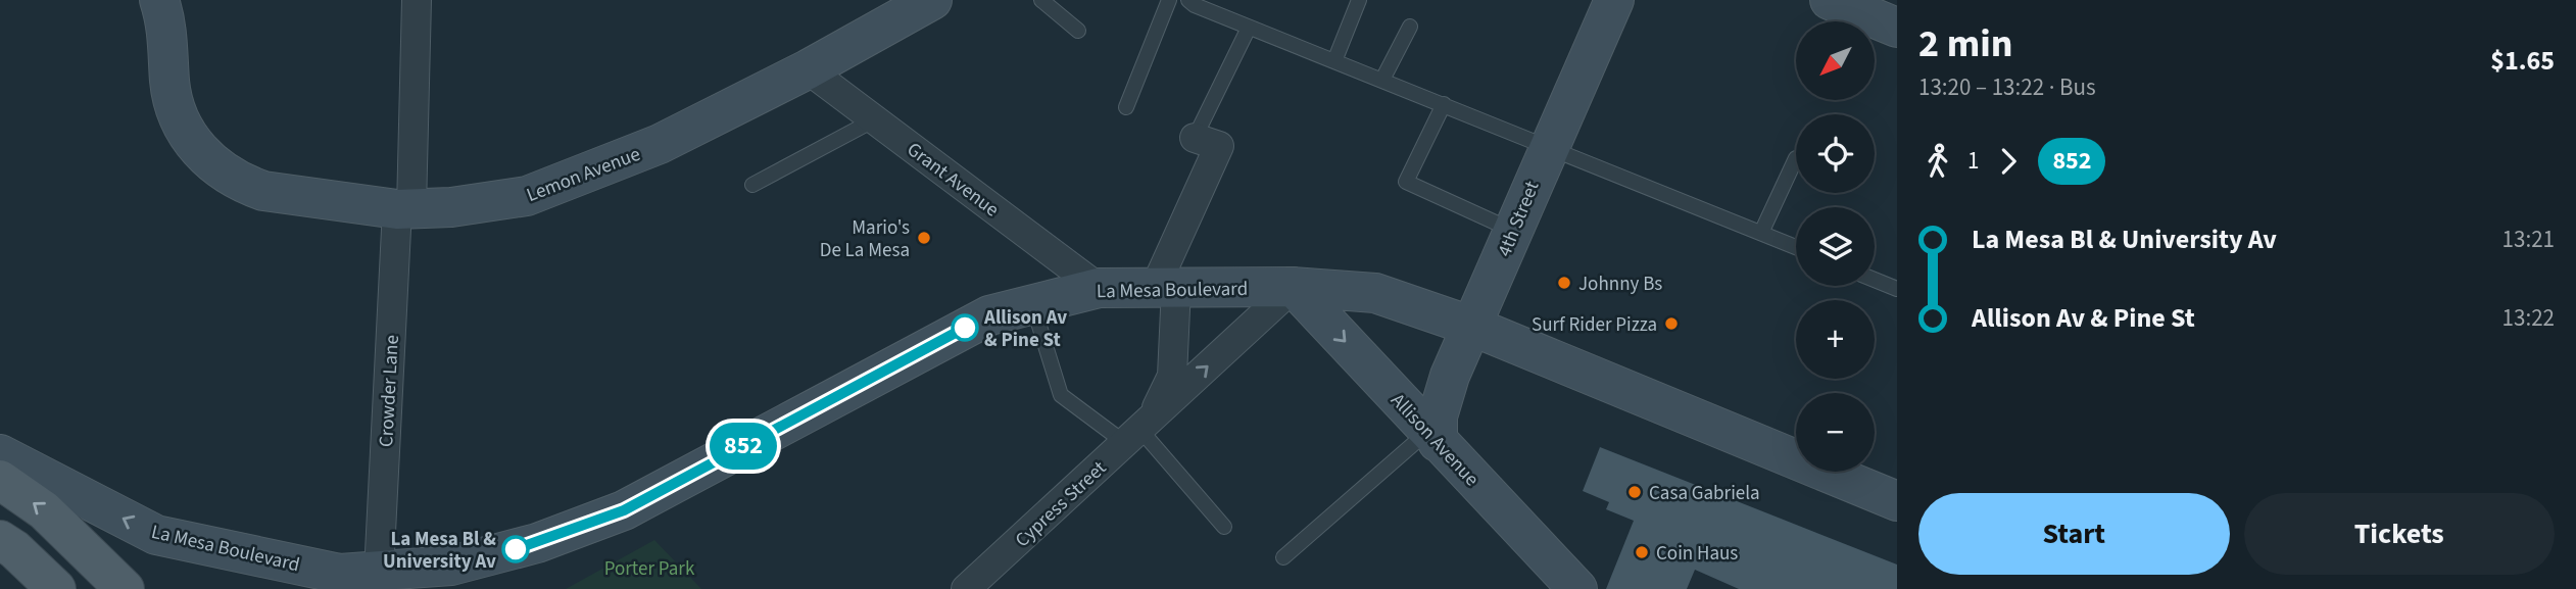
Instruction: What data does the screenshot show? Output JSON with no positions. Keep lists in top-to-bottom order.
{
  "streets": {
    "main road": [
      "Lemon Avenue",
      "4th Street",
      "La Mesa Boulevard",
      "Allison Avenue"
    ],
    "street": ["Grant Avenue", "Crowder Lane", "Cypress Street"]
  },
  "crossings": [
    ["Lemon Avenue", "Grant Avenue"],
    ["Lemon Avenue", "Crowder Lane"],
    ["Grant Avenue", "La Mesa Boulevard"],
    ["4th Street", "La Mesa Boulevard"],
    ["4th Street", "Allison Avenue"],
    ["La Mesa Boulevard", "Crowder Lane"],
    ["La Mesa Boulevard", "Allison Avenue"],
    ["La Mesa Boulevard", "Cypress Street"],
    ["Allison Avenue", "Cypress Street"]
  ],
  "one_way": ["Allison Avenue", "Cypress Street"],
  "parks": ["Porter Park"],
  "places": [
    "Mario's De La Mesa",
    "Johnny Bs",
    "Surf Rider Pizza",
    "Allison Av & Pine St",
    "Casa Gabriela",
    "La Mesa Bl & University Av",
    "Coin Haus"
  ],
  "lines": ["bus line 852"],
  "north": "bottom left",
  "page": {
    "on_map": "852",
    "heading": ["2 min", "13:20 – 13:22 · Bus", "$1.65"],
    "map_buttons": ["+", "−"],
    "legs": ["1", "852"],
    "list": [
      {
        "name": "La Mesa Bl & University Av",
        "value": "13:21"
      },
      {
        "name": "Allison Av & Pine St",
        "value": "13:22"
      }
    ],
    "buttons": ["Start", "Tickets"]
  }
}
